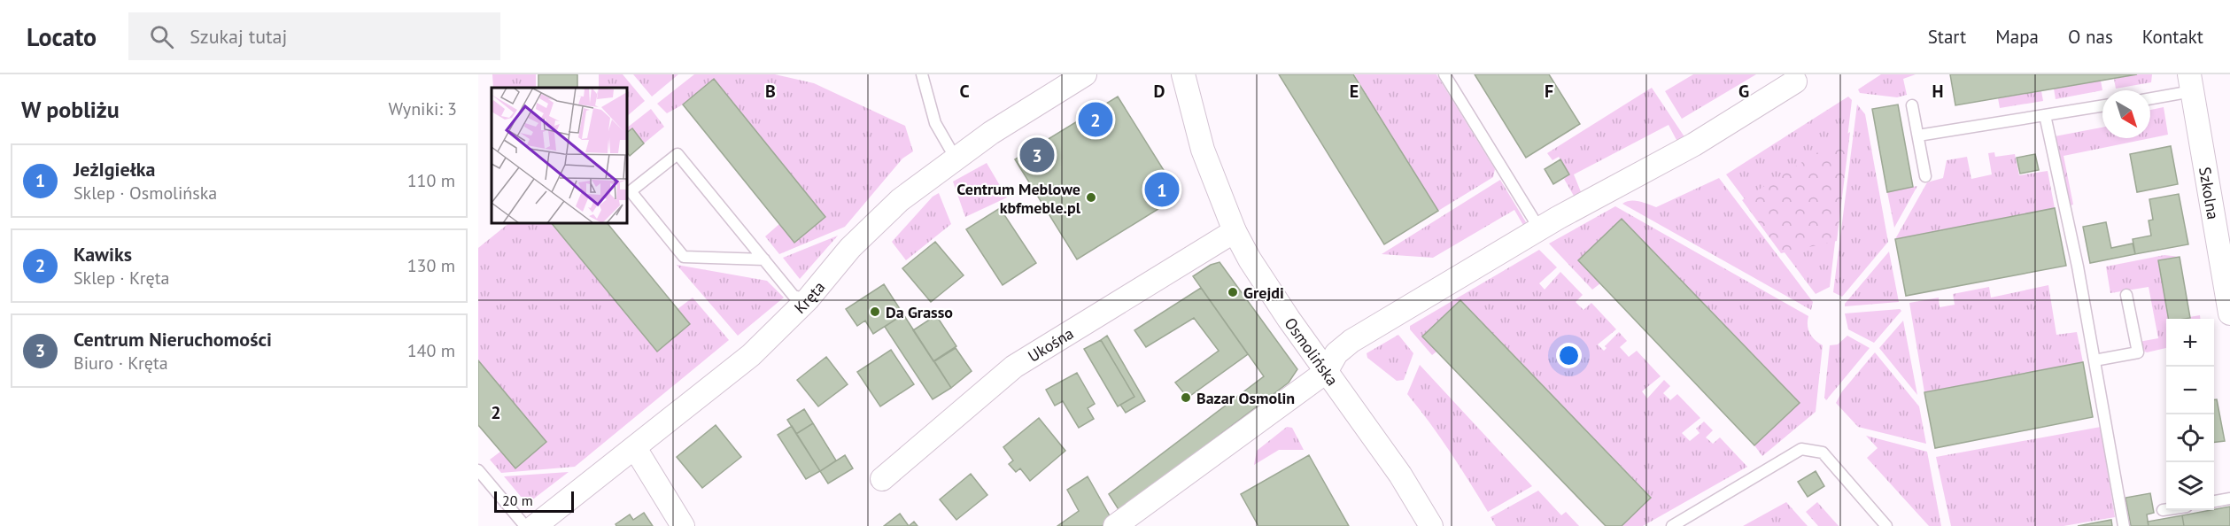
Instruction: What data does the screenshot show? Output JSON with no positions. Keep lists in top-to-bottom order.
{
  "streets": {
    "street": [
      "Szkolna",
      "Kręta",
      "Ukośna",
      "Osmolińska"
    ]
  },
  "crossings": [
    ["Ukośna", "Osmolińska"]
  ],
  "places": [
    "Centrum Meblowe kbfmeble.pl",
    "Grejdi",
    "Da Grasso",
    "Bazar Osmolin"
  ],
  "scale_bar": "20 m",
  "north": "bottom right",
  "page": {
    "header": "Locato",
    "search": "Szukaj tutaj",
    "nav": [
      "Start",
      "Mapa",
      "O nas",
      "Kontakt"
    ],
    "heading": ["W pobliżu", "Wyniki: 3"],
    "pins": ["2", "3", "1"],
    "list": [
      {
        "mark": "1",
        "name": "JeżIgiełka",
        "note": "Sklep · Osmolińska",
        "value": "110 m"
      },
      {
        "mark": "2",
        "name": "Kawiks",
        "note": "Sklep · Kręta",
        "value": "130 m"
      },
      {
        "mark": "3",
        "name": "Centrum Nieruchomości",
        "note": "Biuro · Kręta",
        "value": "140 m"
      }
    ],
    "map_buttons": ["+", "−"],
    "scale": "20 m"
  },
  "grid": {
    "columns": [
      "B",
      "C",
      "D",
      "E",
      "F",
      "G",
      "H"
    ],
    "rows": ["2"]
  }
}
